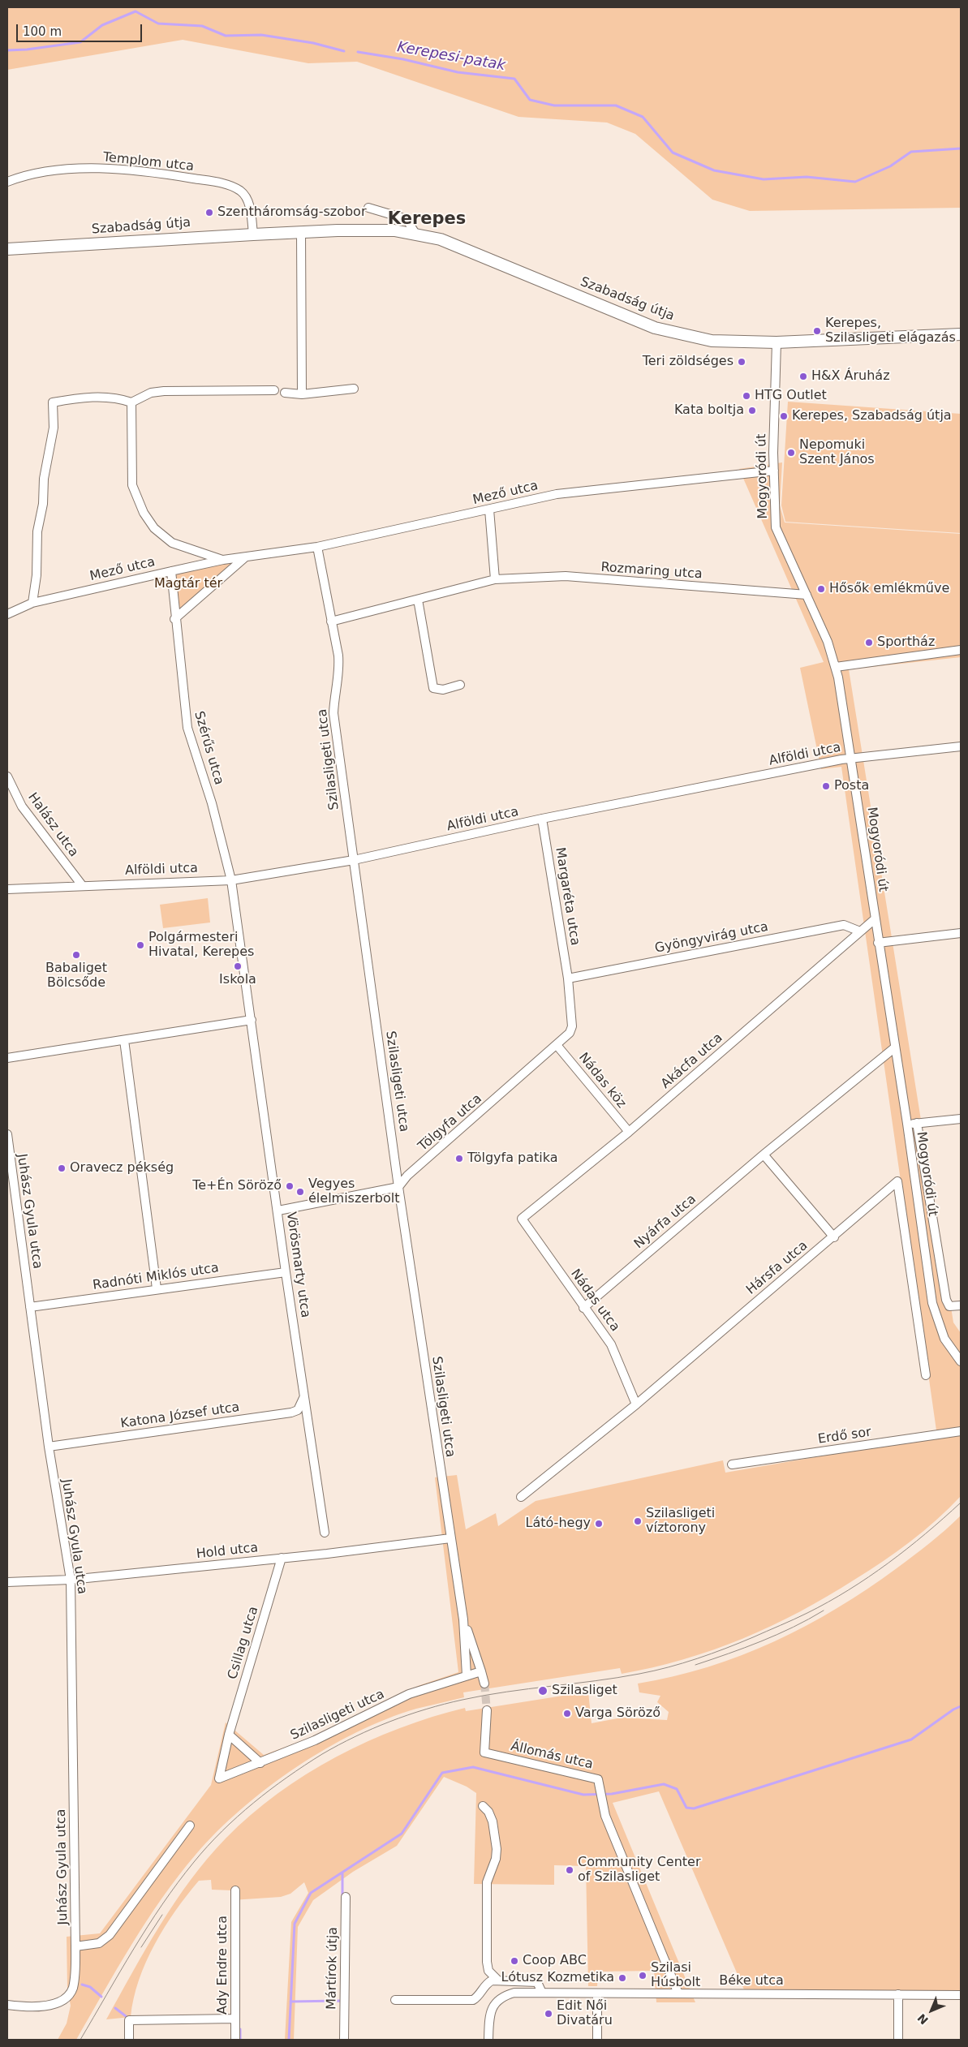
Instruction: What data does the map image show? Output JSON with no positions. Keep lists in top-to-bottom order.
{
  "streets": {
    "main road": ["Szabadság útja"],
    "street": [
      "Templom utca",
      "Mogyoródi út",
      "Mező utca",
      "Rozmaring utca",
      "Szérűs utca",
      "Alföldi utca",
      "Szilasligeti utca",
      "Halász utca",
      "Margaréta utca",
      "Gyöngyvirág utca",
      "Akácfa utca",
      "Nádas köz",
      "Tölgyfa utca",
      "Juhász Gyula utca",
      "Nyárfa utca",
      "Vörösmarty utca",
      "Hársfa utca",
      "Radnóti Miklós utca",
      "Nádas utca",
      "Katona József utca",
      "Erdő sor",
      "Hold utca",
      "Csillag utca",
      "Állomás utca",
      "Ady Endre utca",
      "Mártírok útja",
      "Béke utca"
    ]
  },
  "crossings": [
    ["Templom utca", "Szabadság útja"],
    ["Szabadság útja", "Mogyoródi út"],
    ["Mogyoródi út", "Mező utca"],
    ["Mogyoródi út", "Rozmaring utca"],
    ["Mogyoródi út", "Alföldi utca"],
    ["Mogyoródi út", "Akácfa utca"],
    ["Mogyoródi út", "Nyárfa utca"],
    ["Mező utca", "Szérűs utca"],
    ["Mező utca", "Szilasligeti utca"],
    ["Rozmaring utca", "Szilasligeti utca"],
    ["Szérűs utca", "Alföldi utca"],
    ["Szérűs utca", "Vörösmarty utca"],
    ["Alföldi utca", "Szilasligeti utca"],
    ["Alföldi utca", "Halász utca"],
    ["Alföldi utca", "Margaréta utca"],
    ["Alföldi utca", "Vörösmarty utca"],
    ["Szilasligeti utca", "Tölgyfa utca"],
    ["Szilasligeti utca", "Hold utca"],
    ["Szilasligeti utca", "Csillag utca"],
    ["Margaréta utca", "Gyöngyvirág utca"],
    ["Margaréta utca", "Tölgyfa utca"],
    ["Gyöngyvirág utca", "Akácfa utca"],
    ["Gyöngyvirág utca", "Tölgyfa utca"],
    ["Akácfa utca", "Nádas köz"],
    ["Akácfa utca", "Nádas utca"],
    ["Nádas köz", "Tölgyfa utca"],
    ["Juhász Gyula utca", "Radnóti Miklós utca"],
    ["Juhász Gyula utca", "Katona József utca"],
    ["Juhász Gyula utca", "Hold utca"],
    ["Nyárfa utca", "Nádas utca"],
    ["Vörösmarty utca", "Radnóti Miklós utca"],
    ["Vörösmarty utca", "Katona József utca"],
    ["Hársfa utca", "Nádas utca"],
    ["Hold utca", "Csillag utca"],
    ["Állomás utca", "Béke utca"]
  ],
  "districts": ["Kerepes"],
  "water": ["Kerepesi-patak"],
  "parks": ["Magtár tér"],
  "places": [
    "Szentháromság-szobor",
    "Kerepes, Szilasligeti elágazás",
    "Teri zöldséges",
    "H&X Áruház",
    "HTG Outlet",
    "Kata boltja",
    "Kerepes, Szabadság útja",
    "Nepomuki Szent János",
    "Hősők emlékműve",
    "Sportház",
    "Posta",
    "Polgármesteri Hivatal, Kerepes",
    "Babaliget Bölcsőde",
    "Iskola",
    "Tölgyfa patika",
    "Oravecz pékség",
    "Te+Én Söröző",
    "Vegyes élelmiszerbolt",
    "Szilasligeti víztorony",
    "Látó-hegy",
    "Szilasliget",
    "Varga Söröző",
    "Community Center of Szilasliget",
    "Coop ABC",
    "Szilasi Húsbolt",
    "Lótusz Kozmetika",
    "Edit Női Divatáru"
  ],
  "scale_bar": "100 m",
  "north": "bottom left"
}
